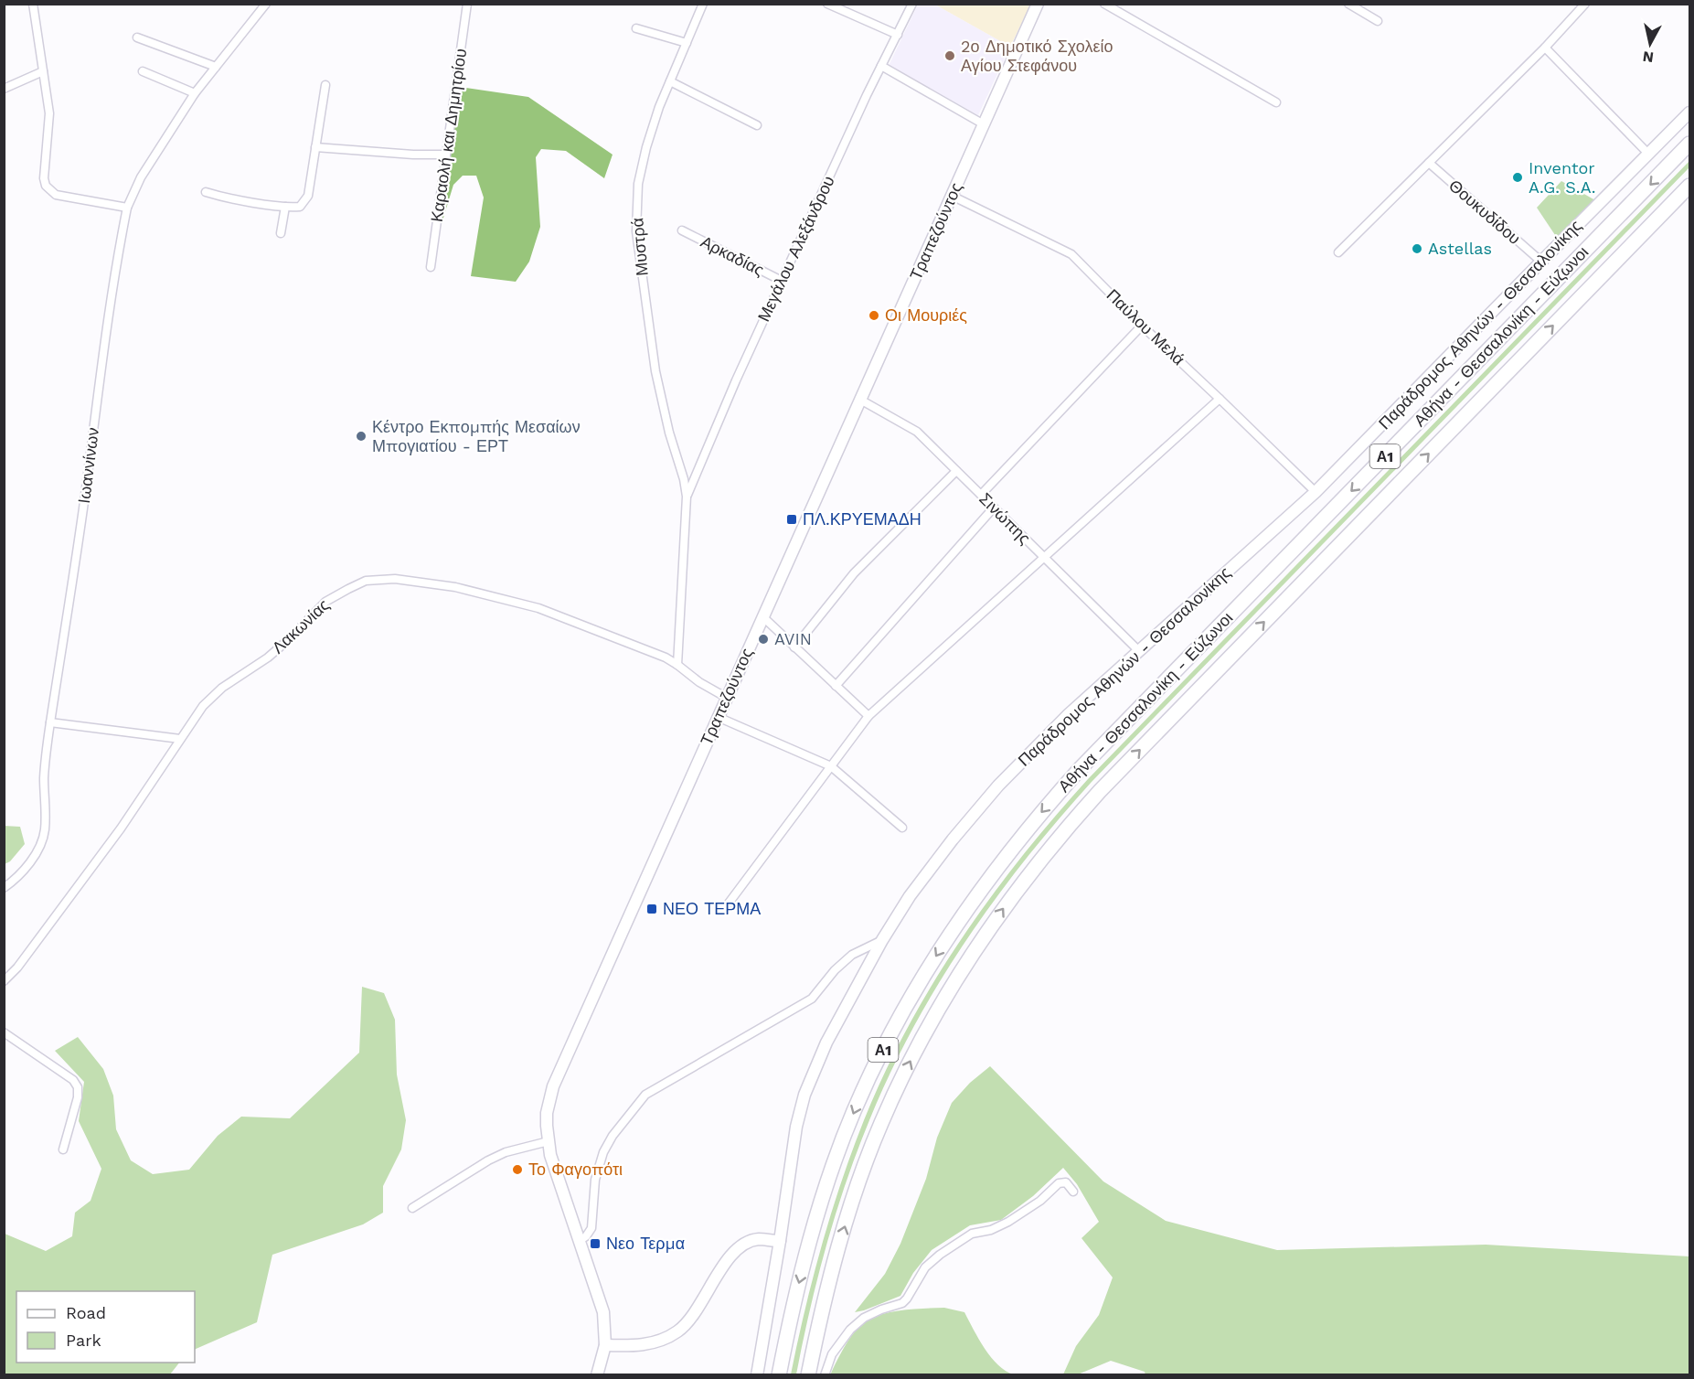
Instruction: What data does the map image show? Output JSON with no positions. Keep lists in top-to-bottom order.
{
  "streets": {
    "highway": ["Αθήνα - Θεσσαλονίκη - Εύζωνοι", "Α1"],
    "main road": ["Τραπεζούντος", "Παράδρομος Αθηνών - Θεσσαλονίκης"],
    "street": [
      "Καραολή και Δημητρίου",
      "Θουκυδίδου",
      "Μυστρά",
      "Μεγάλου Αλεξάνδρου",
      "Αρκαδίας",
      "Παύλου Μελά",
      "Ιωαννίνων",
      "Σινώπης",
      "Λακωνίας"
    ]
  },
  "crossings": [
    ["Θουκυδίδου", "Παράδρομος Αθηνών - Θεσσαλονίκης"],
    ["Τραπεζούντος", "Παύλου Μελά"],
    ["Τραπεζούντος", "Σινώπης"],
    ["Τραπεζούντος", "Λακωνίας"],
    ["Μυστρά", "Μεγάλου Αλεξάνδρου"],
    ["Μεγάλου Αλεξάνδρου", "Αρκαδίας"],
    ["Παράδρομος Αθηνών - Θεσσαλονίκης", "Παύλου Μελά"],
    ["Παράδρομος Αθηνών - Θεσσαλονίκης", "Σινώπης"]
  ],
  "places": {
    "other": [
      "2ο Δημοτικό Σχολείο Αγίου Στεφάνου",
      "Inventor A.G. S.A.",
      "Astellas",
      "Οι Μουριές",
      "Κέντρο Εκπομπής Μεσαίων Μπογιατίου - ΕΡΤ",
      "AVIN",
      "Το Φαγοπότι"
    ],
    "transit": ["ΠΛ.ΚΡΥΕΜΑΔΗ", "ΝΕΟ ΤΕΡΜΑ", "Νεο Τερμα"]
  },
  "legend": ["Road", "Park"],
  "north": "bottom"
}
